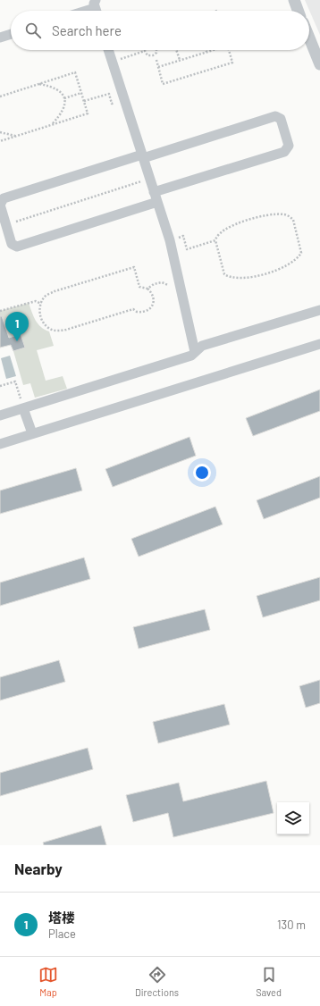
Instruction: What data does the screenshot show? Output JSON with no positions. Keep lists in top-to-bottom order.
{
  "page": {
    "search": "Search here",
    "pins": "1",
    "heading": "Nearby",
    "list": [
      {
        "mark": "1",
        "name": "塔楼",
        "note": "Place",
        "value": "130 m"
      }
    ],
    "nav": ["Map", "Directions", "Saved"]
  }
}
